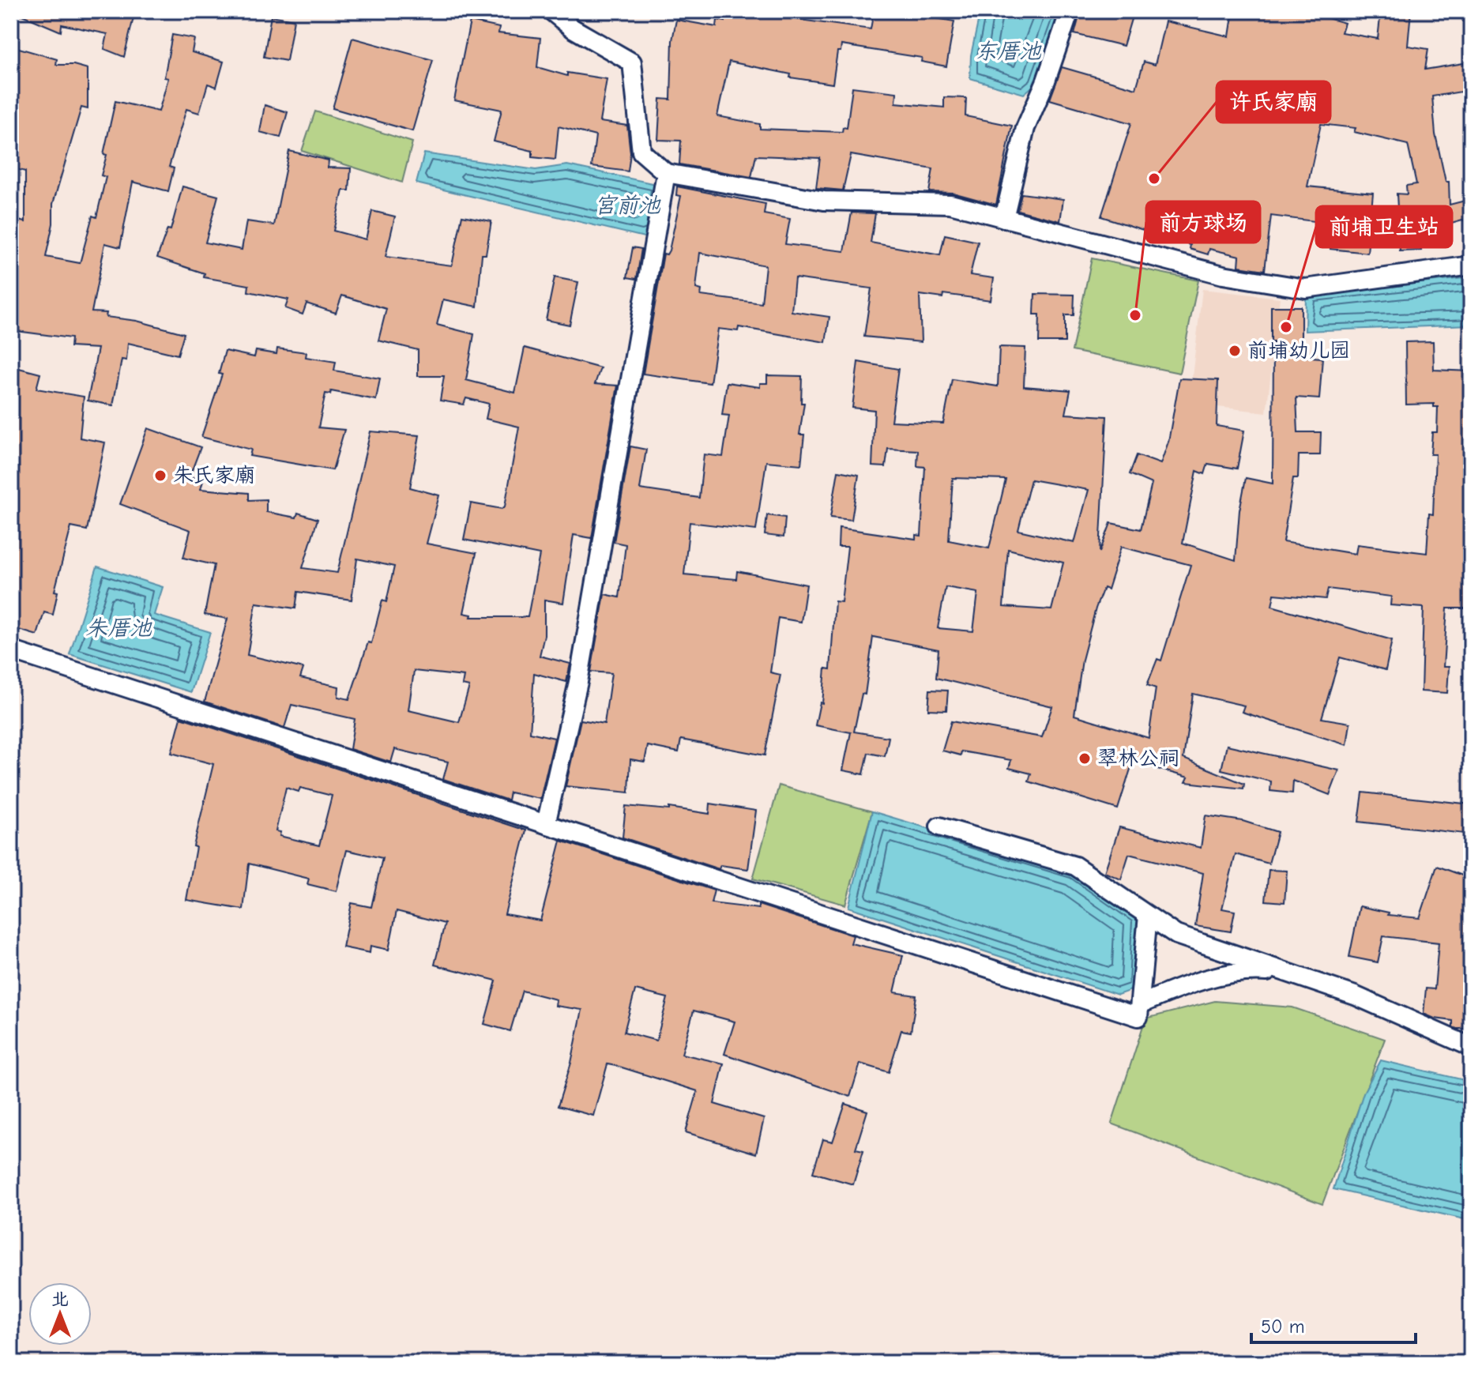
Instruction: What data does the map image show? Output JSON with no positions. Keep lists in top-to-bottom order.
{
  "water": ["东厝池", "宫前池", "朱厝池"],
  "places": [
    "许氏家廟",
    "前方球场",
    "前埔卫生站",
    "前埔幼儿园",
    "朱氏家廟",
    "翠林公祠"
  ],
  "scale_bar": "50 m",
  "north": "top"
}
